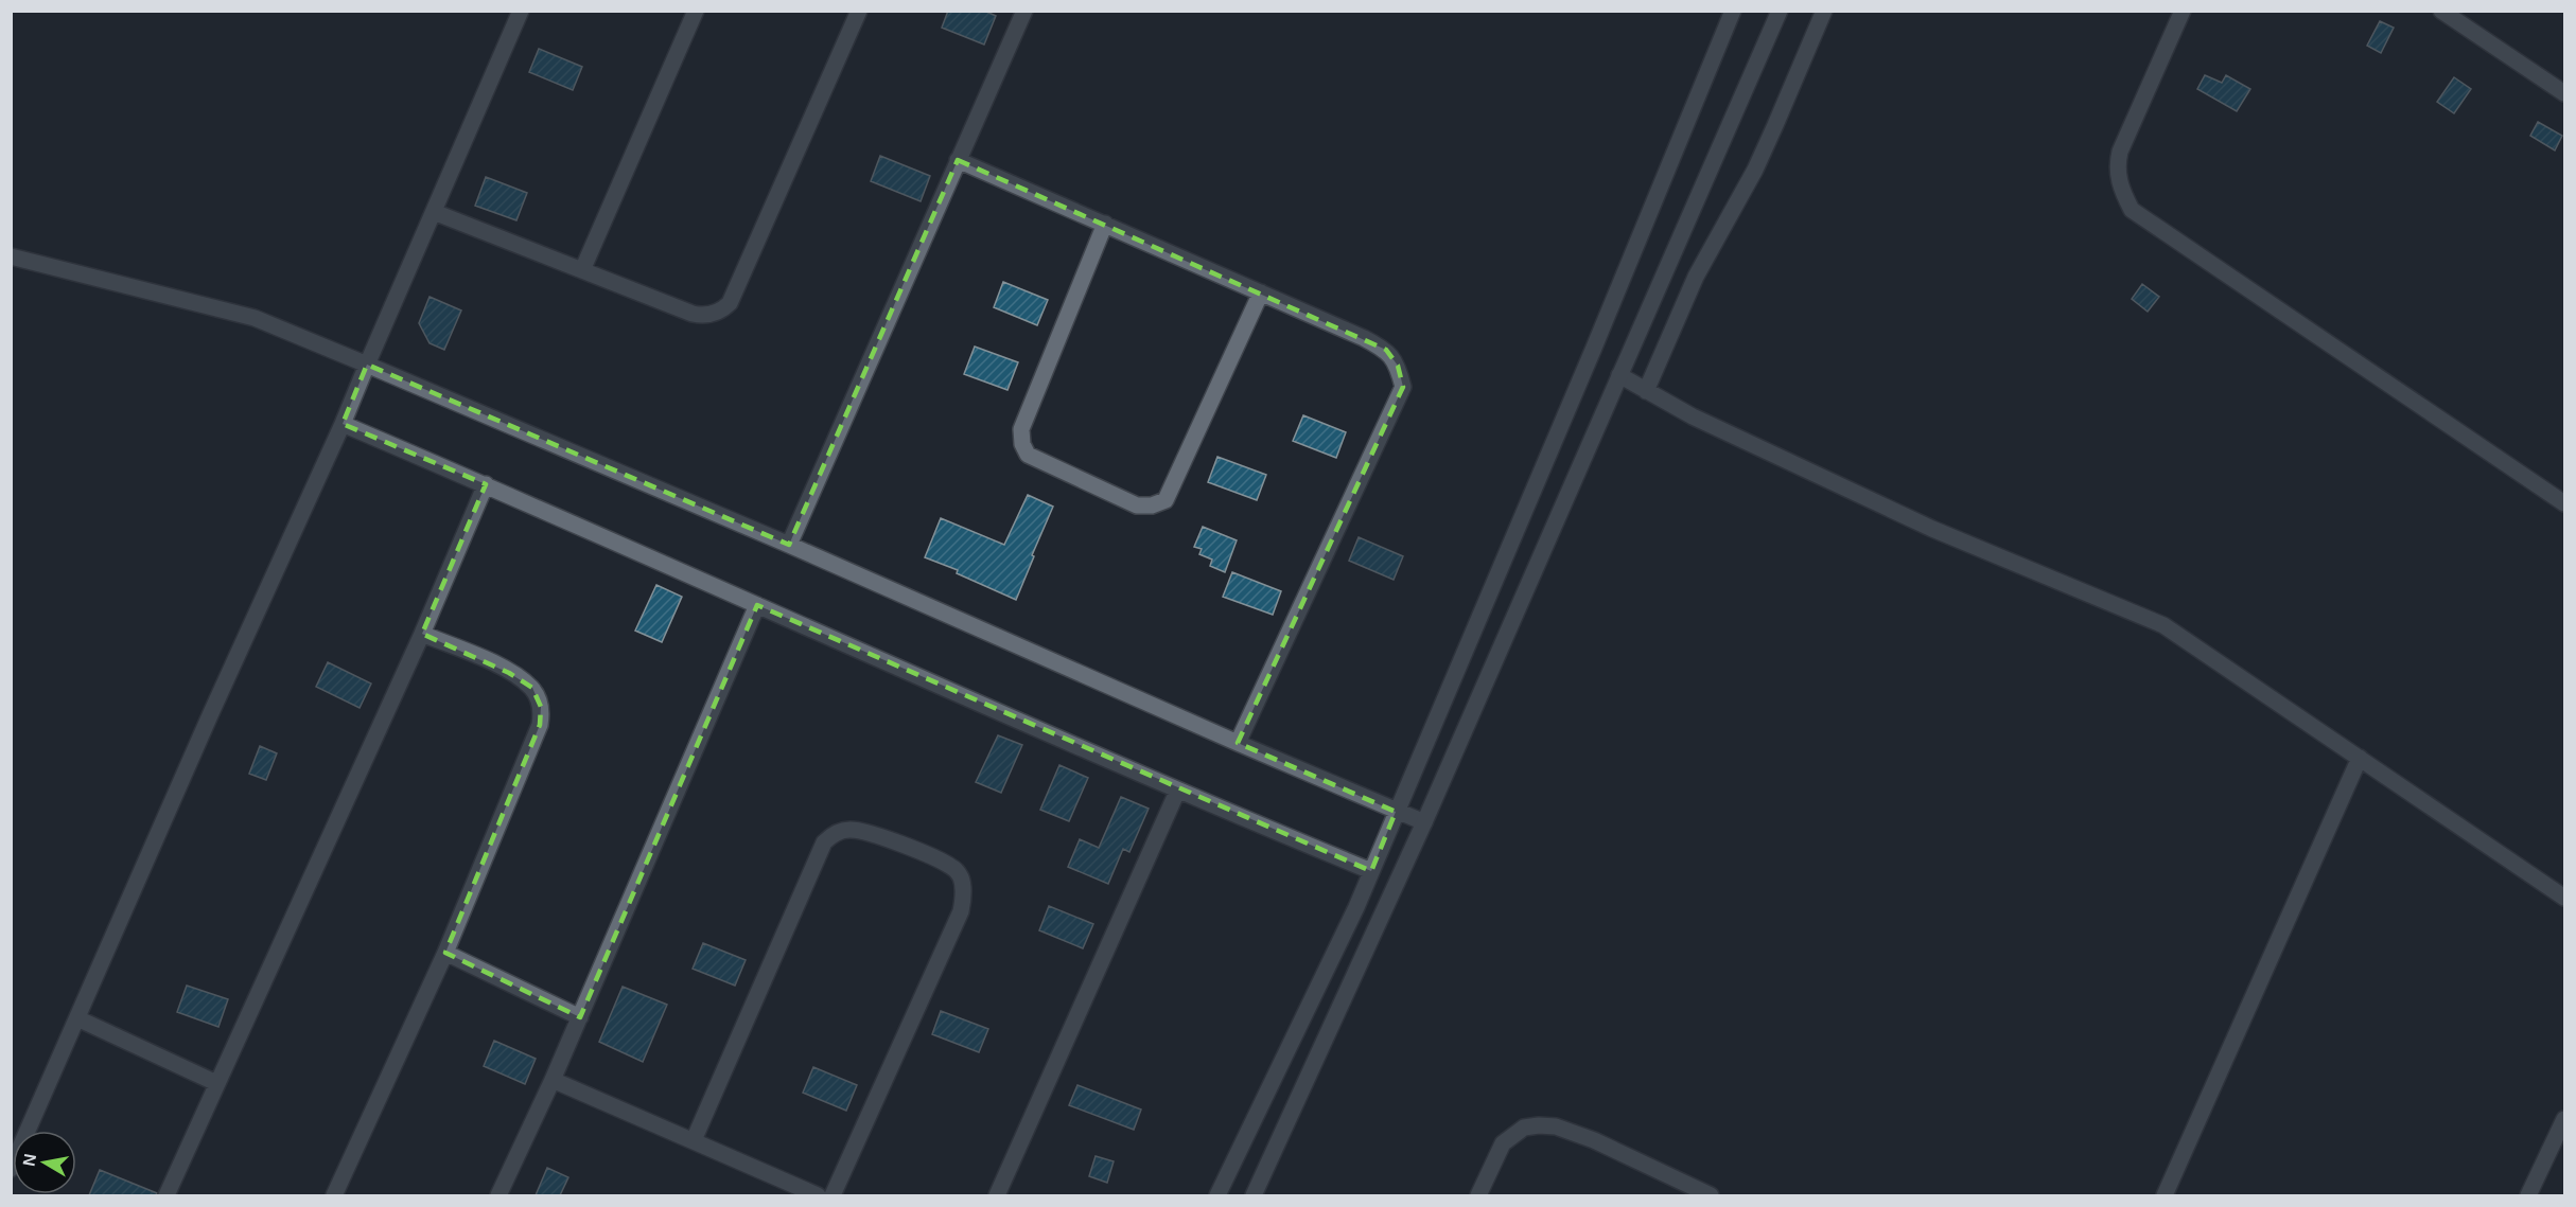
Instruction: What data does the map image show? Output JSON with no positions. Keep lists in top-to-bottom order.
{
  "north": "left"
}
